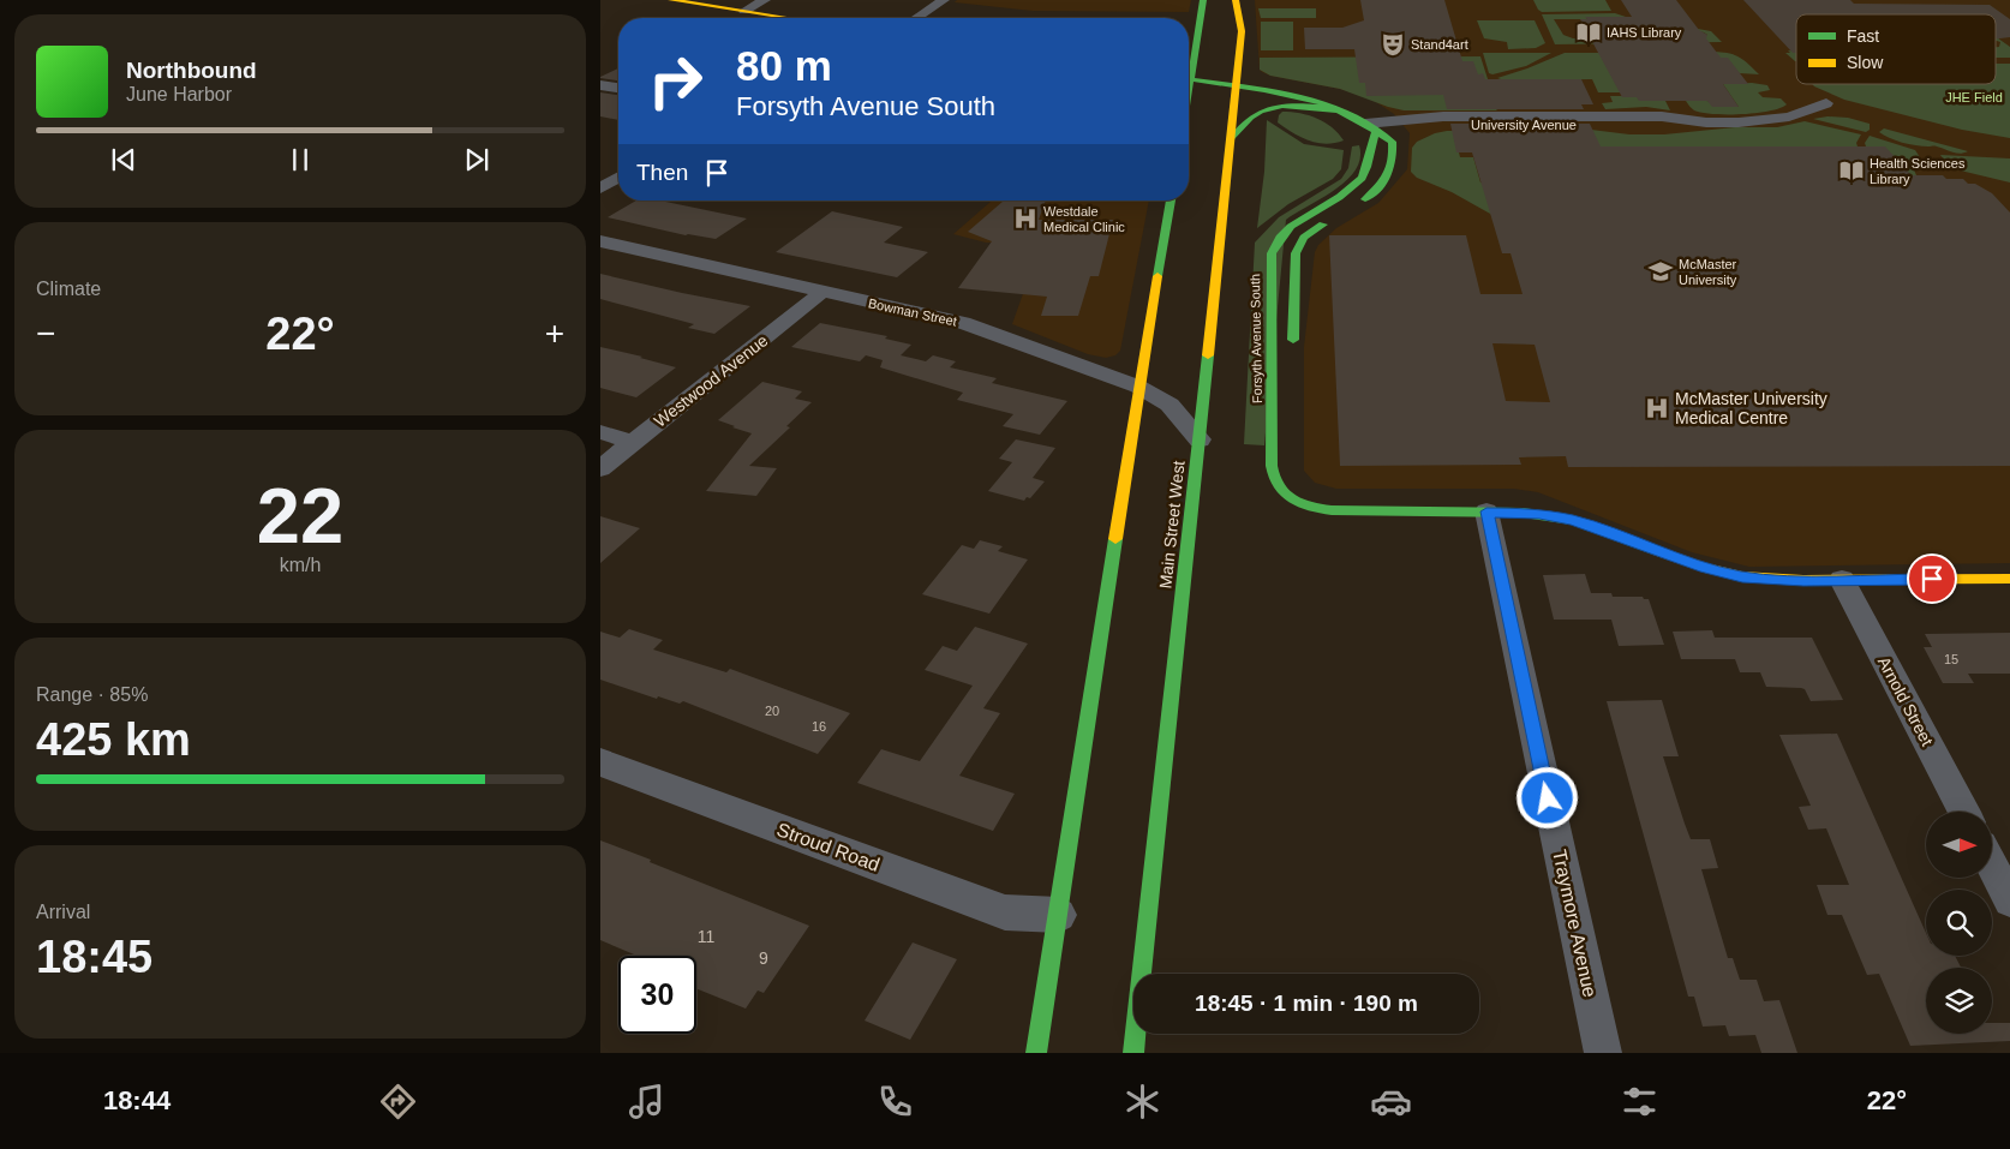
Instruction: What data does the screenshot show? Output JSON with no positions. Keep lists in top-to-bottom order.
{
  "streets": {
    "main road": ["Forsyth Avenue South", "Main Street West"],
    "street": [
      "University Avenue",
      "Bowman Street",
      "Westwood Avenue",
      "Arnold Street",
      "Stroud Road",
      "Traymore Avenue"
    ]
  },
  "crossings": [
    ["University Avenue", "Forsyth Avenue South"],
    ["Bowman Street", "Westwood Avenue"],
    ["Bowman Street", "Main Street West"],
    ["Forsyth Avenue South", "Arnold Street"],
    ["Forsyth Avenue South", "Traymore Avenue"]
  ],
  "parks": ["JHE Field"],
  "places": {
    "library": ["IAHS Library", "Health Sciences Library"],
    "theatre": ["Stand4art"],
    "hospital": ["Westdale Medical Clinic", "McMaster University Medical Centre"],
    "school or university": ["McMaster University"]
  },
  "house_numbers": [
    "15",
    "20",
    "16",
    "11",
    "9"
  ],
  "legend": ["Fast", "Slow"],
  "north": "right",
  "page": {
    "turn": ["80 m", "Forsyth Avenue South"],
    "song": ["Northbound", "June Harbor"],
    "then": "Then",
    "tile": [
      "Climate",
      ["22", "km/h"],
      ["Range · 85%", "425 km"],
      ["Arrival", "18:45"]
    ],
    "heat": ["−", "22°", "+"],
    "limit": "30",
    "trip": "18:45 · 1 min · 190 m",
    "tabs": ["18:44", "22°"]
  }
}
